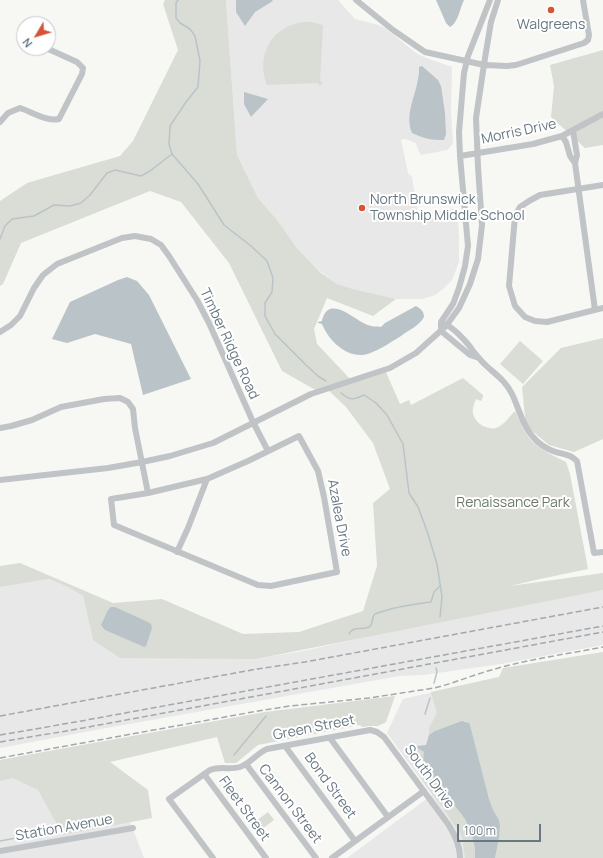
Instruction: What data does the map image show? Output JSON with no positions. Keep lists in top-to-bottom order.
{
  "streets": {
    "street": [
      "Morris Drive",
      "Timber Ridge Road",
      "Azalea Drive",
      "Green Street",
      "South Drive",
      "Bond Street",
      "Cannon Street",
      "Fleet Street",
      "Station Avenue"
    ]
  },
  "crossings": [
    ["Green Street", "South Drive"],
    ["Green Street", "Bond Street"],
    ["Green Street", "Cannon Street"],
    ["Green Street", "Fleet Street"]
  ],
  "parks": ["Renaissance Park"],
  "places": ["Walgreens", "North Brunswick Township Middle School"],
  "scale_bar": "100 m",
  "north": "bottom left"
}
